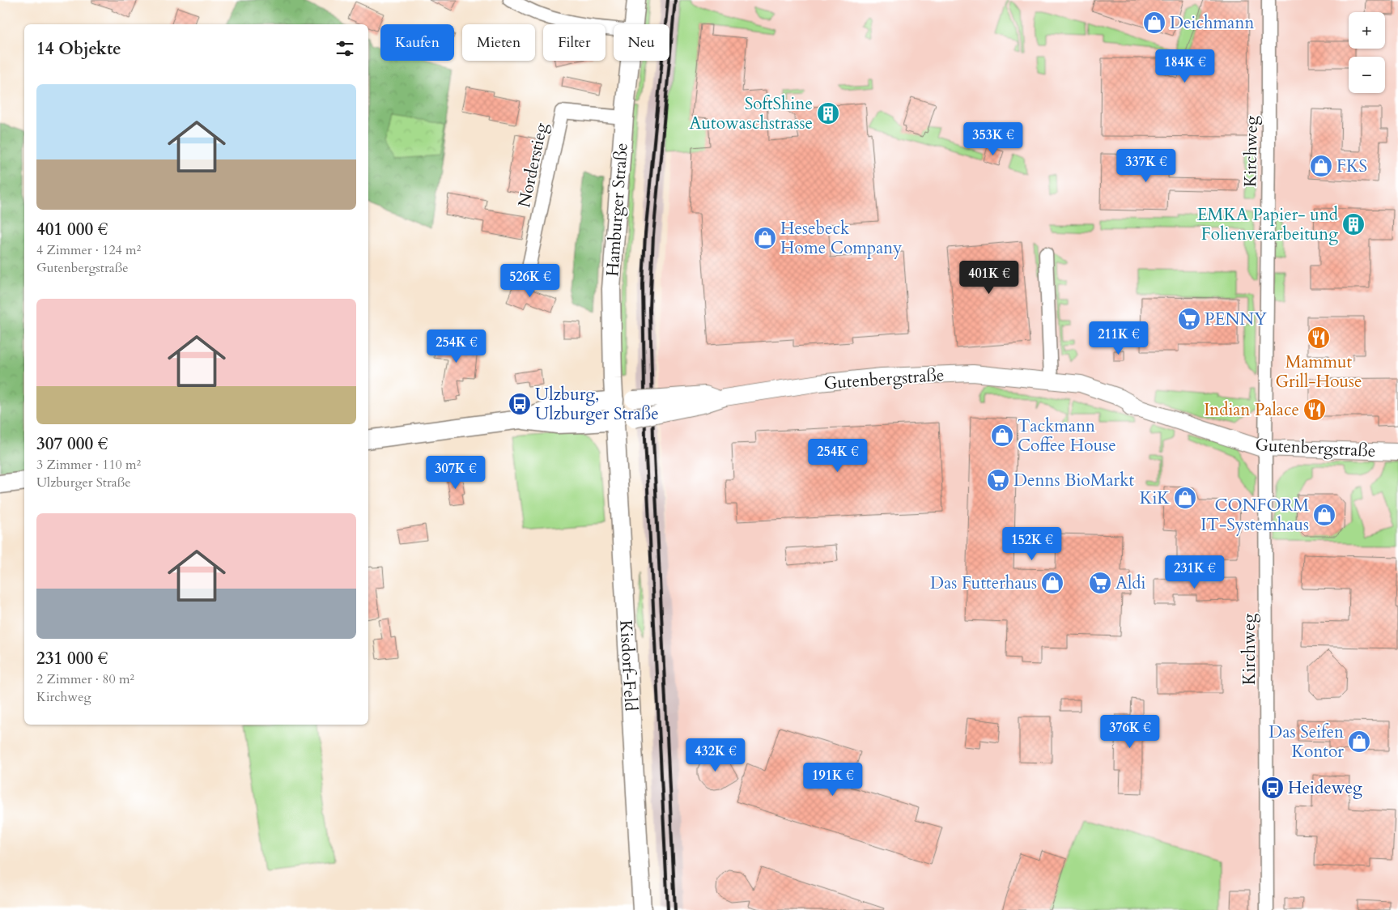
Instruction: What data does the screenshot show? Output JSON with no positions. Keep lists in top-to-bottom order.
{
  "streets": {
    "main road": ["Hamburger Straße", "Kisdorf-Feld"],
    "street": ["Kirchweg", "Norderstieg", "Gutenbergstraße"]
  },
  "crossings": [
    ["Kirchweg", "Gutenbergstraße"],
    ["Norderstieg", "Hamburger Straße"],
    ["Hamburger Straße", "Gutenbergstraße"],
    ["Hamburger Straße", "Kisdorf-Feld"],
    ["Gutenbergstraße", "Kisdorf-Feld"]
  ],
  "places": {
    "shop": [
      "Deichmann",
      "FKS",
      "Hesebeck Home Company",
      "Tackmann Coffee House",
      "KiK",
      "CONFORM IT-Systemhaus",
      "Das Futterhaus",
      "Das Seifen Kontor"
    ],
    "building": ["SoftShine Autowaschstrasse", "EMKA Papier- und Folienverarbeitung"],
    "supermarket": ["PENNY", "Denns BioMarkt", "Aldi"],
    "restaurant": ["Mammut Grill-House", "Indian Palace"],
    "bus stop": ["Ulzburg, Ulzburger Straße", "Heideweg"]
  },
  "page": {
    "map_buttons": ["+", "−"],
    "chip": [
      "Kaufen",
      "Mieten",
      "Filter",
      "Neu"
    ],
    "heading": "14 Objekte",
    "price": [
      "184K €",
      "353K €",
      "337K €",
      "401K €",
      "526K €",
      "211K €",
      "254K €",
      "254K €",
      "307K €",
      "152K €",
      "231K €",
      "376K €",
      "432K €",
      "191K €"
    ],
    "list": [
      {
        "name": "401 000 €",
        "note": "4 Zimmer · 124 m² · Gutenbergstraße"
      },
      {
        "name": "307 000 €",
        "note": "3 Zimmer · 110 m² · Ulzburger Straße"
      },
      {
        "name": "231 000 €",
        "note": "2 Zimmer · 80 m² · Kirchweg"
      }
    ]
  }
}
